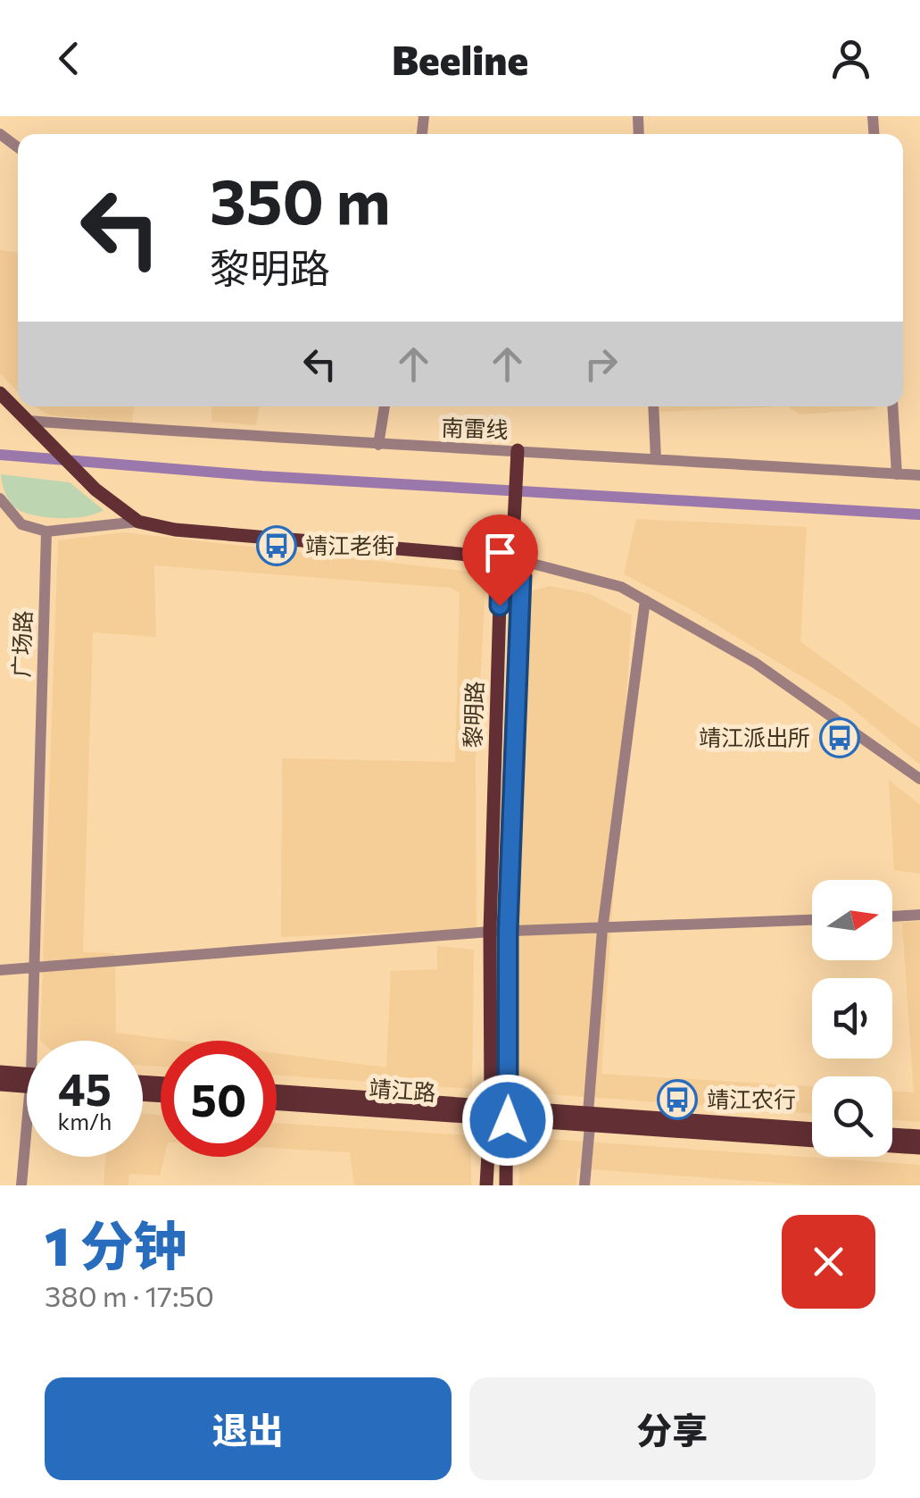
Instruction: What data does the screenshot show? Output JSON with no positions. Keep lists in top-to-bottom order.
{
  "streets": {
    "main road": ["黎明路", "靖江路"],
    "street": ["南雷线", "广场路"]
  },
  "crossings": [
    ["黎明路", "靖江路"]
  ],
  "places": {
    "bus stop": ["靖江老街", "靖江派出所", "靖江农行"]
  },
  "north": "right",
  "page": {
    "header": "Beeline",
    "turn": ["350 m", "黎明路"],
    "speed": "45 km/h",
    "limit": "50",
    "heading": ["1 分钟", "380 m · 17:50"],
    "buttons": ["退出", "分享"]
  }
}
